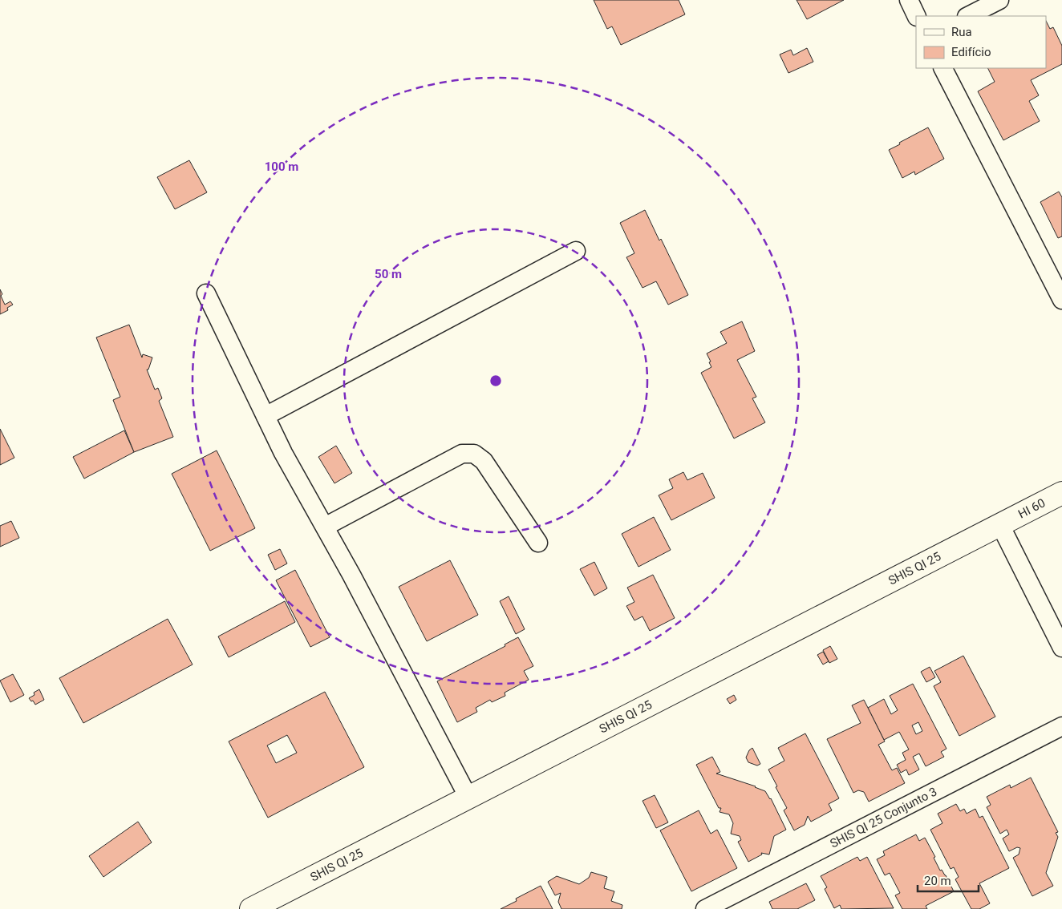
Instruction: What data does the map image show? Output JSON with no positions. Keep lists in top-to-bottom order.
{
  "streets": {
    "street": ["HI 60", "SHIS QI 25", "SHIS QI 25 Conjunto 3"]
  },
  "crossings": [
    ["HI 60", "SHIS QI 25"]
  ],
  "legend": ["Rua", "Edifício"],
  "scale_bar": "20 m",
  "rings": ["100 m", "50 m"]
}
